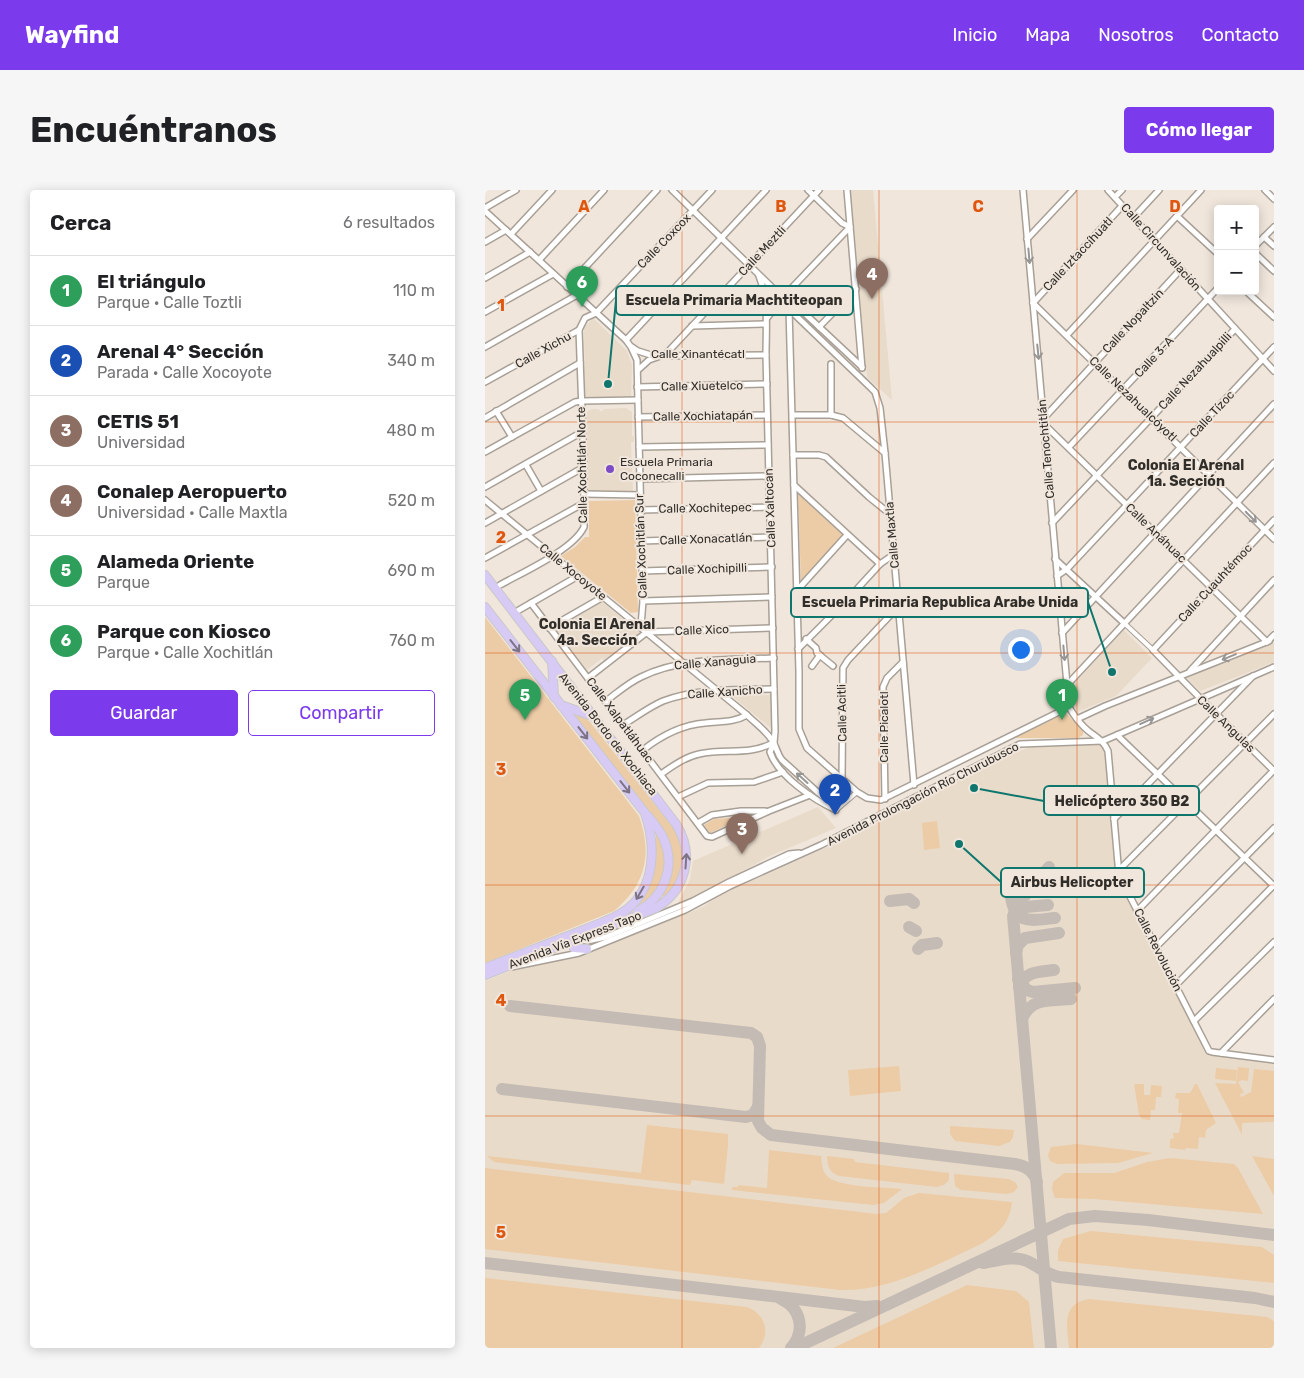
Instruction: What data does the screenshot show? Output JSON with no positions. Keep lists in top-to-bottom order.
{
  "streets": {
    "main road": ["Avenida Bordo de Xochiaca", "Avenida Vía Express Tapo"],
    "street": [
      "Calle Coxcox",
      "Calle Circunvalación",
      "Calle Meztli",
      "Calle Iztaccíhuatl",
      "Calle Nopaltzin",
      "Calle Xichu",
      "Calle Xinantécatl",
      "Calle 3-A",
      "Calle Nezahualpilli",
      "Calle Xiuetelco",
      "Calle Nezahualcóyotl",
      "Calle Tízoc",
      "Calle Xochiatapán",
      "Calle Tenochtitlán",
      "Calle Xochitlán Norte",
      "Calle Xochitepec",
      "Calle Xaltocan",
      "Calle Anáhuac",
      "Calle Maxtla",
      "Calle Xonacatlán",
      "Calle Xochitlán Sur",
      "Calle Xochipilli",
      "Calle Xocoyote",
      "Calle Cuauhtémoc",
      "Calle Xico",
      "Calle Xanaguia",
      "Calle Xanicho",
      "Calle Acitli",
      "Calle Xalpatláhuac",
      "Calle Angulas",
      "Calle Picalotl",
      "Avenida Prolongación Río Churubusco",
      "Calle Revolución"
    ]
  },
  "crossings": [
    ["Calle Coxcox", "Calle Xichu"],
    ["Calle Circunvalación", "Calle Iztaccíhuatl"],
    ["Calle Circunvalación", "Calle Nopaltzin"],
    ["Calle Circunvalación", "Calle 3-A"],
    ["Calle Circunvalación", "Calle Nezahualpilli"],
    ["Calle Circunvalación", "Calle Tízoc"],
    ["Calle Meztli", "Calle Xinantécatl"],
    ["Calle Meztli", "Calle Xochitlán Sur"],
    ["Calle Iztaccíhuatl", "Calle Nezahualcóyotl"],
    ["Calle Iztaccíhuatl", "Calle Tenochtitlán"],
    ["Calle Nopaltzin", "Calle Nezahualcóyotl"],
    ["Calle Nopaltzin", "Calle Tenochtitlán"],
    ["Calle Xichu", "Calle Xochitlán Norte"],
    ["Calle Xinantécatl", "Calle Xaltocan"],
    ["Calle Xinantécatl", "Calle Xochitlán Sur"],
    ["Calle 3-A", "Calle Nezahualcóyotl"],
    ["Calle 3-A", "Calle Anáhuac"],
    ["Calle Nezahualpilli", "Calle Nezahualcóyotl"],
    ["Calle Nezahualpilli", "Calle Tenochtitlán"],
    ["Calle Nezahualpilli", "Calle Anáhuac"],
    ["Calle Xiuetelco", "Calle Xaltocan"],
    ["Calle Xiuetelco", "Calle Xochitlán Sur"],
    ["Calle Nezahualcóyotl", "Calle Tízoc"],
    ["Calle Nezahualcóyotl", "Calle Tenochtitlán"],
    ["Calle Nezahualcóyotl", "Calle Cuauhtémoc"],
    ["Calle Tízoc", "Calle Tenochtitlán"],
    ["Calle Tízoc", "Calle Anáhuac"],
    ["Calle Xochiatapán", "Calle Xaltocan"],
    ["Calle Xochiatapán", "Calle Xochitlán Sur"],
    ["Calle Tenochtitlán", "Calle Anáhuac"],
    ["Calle Xochitlán Norte", "Calle Xocoyote"],
    ["Calle Xochitepec", "Calle Xaltocan"],
    ["Calle Xochitepec", "Calle Xochitlán Sur"],
    ["Calle Xaltocan", "Calle Maxtla"],
    ["Calle Xaltocan", "Calle Xonacatlán"],
    ["Calle Xaltocan", "Calle Xochipilli"],
    ["Calle Xaltocan", "Calle Xocoyote"],
    ["Calle Xaltocan", "Calle Xico"],
    ["Calle Xaltocan", "Calle Xanaguia"],
    ["Calle Xaltocan", "Calle Xanicho"],
    ["Calle Xaltocan", "Calle Acitli"],
    ["Calle Anáhuac", "Calle Cuauhtémoc"],
    ["Calle Maxtla", "Calle Acitli"],
    ["Calle Maxtla", "Calle Picalotl"],
    ["Calle Xonacatlán", "Calle Xochitlán Sur"],
    ["Calle Xochitlán Sur", "Calle Xochipilli"],
    ["Calle Xochitlán Sur", "Calle Xocoyote"],
    ["Calle Xocoyote", "Calle Xico"],
    ["Calle Xocoyote", "Calle Xanaguia"],
    ["Calle Xocoyote", "Calle Xanicho"],
    ["Calle Cuauhtémoc", "Calle Angulas"],
    ["Calle Xanaguia", "Calle Xalpatláhuac"],
    ["Calle Xanicho", "Calle Xalpatláhuac"],
    ["Calle Angulas", "Avenida Prolongación Río Churubusco"],
    ["Avenida Bordo de Xochiaca", "Avenida Vía Express Tapo"],
    ["Avenida Prolongación Río Churubusco", "Avenida Vía Express Tapo"],
    ["Avenida Prolongación Río Churubusco", "Calle Revolución"]
  ],
  "one_way": ["Calle Tenochtitlán"],
  "districts": ["Colonia El Arenal 1a. Sección", "Colonia El Arenal 4a. Sección"],
  "places": [
    "Escuela Primaria Machtiteopan",
    "Escuela Primaria Coconecalli",
    "Escuela Primaria Republica Arabe Unida",
    "Helicóptero 350 B2",
    "Airbus Helicopter"
  ],
  "page": {
    "header": "Wayfind",
    "nav": [
      "Inicio",
      "Mapa",
      "Nosotros",
      "Contacto"
    ],
    "buttons": [
      "Cómo llegar",
      ["Guardar", "Compartir"]
    ],
    "title": "Encuéntranos",
    "heading": ["Cerca", "6 resultados"],
    "map_buttons": ["+", "−"],
    "list": [
      {
        "mark": "1",
        "name": "El triángulo",
        "note": "Parque · Calle Toztli",
        "value": "110 m"
      },
      {
        "mark": "2",
        "name": "Arenal 4° Sección",
        "note": "Parada · Calle Xocoyote",
        "value": "340 m"
      },
      {
        "mark": "3",
        "name": "CETIS 51",
        "note": "Universidad",
        "value": "480 m"
      },
      {
        "mark": "4",
        "name": "Conalep Aeropuerto",
        "note": "Universidad · Calle Maxtla",
        "value": "520 m"
      },
      {
        "mark": "5",
        "name": "Alameda Oriente",
        "note": "Parque",
        "value": "690 m"
      },
      {
        "mark": "6",
        "name": "Parque con Kiosco",
        "note": "Parque · Calle Xochitlán",
        "value": "760 m"
      }
    ],
    "pins": [
      "4",
      "6",
      "1",
      "5",
      "2",
      "3"
    ]
  },
  "grid": {
    "columns": [
      "A",
      "B",
      "C",
      "D"
    ],
    "rows": [
      "1",
      "2",
      "3",
      "4",
      "5"
    ]
  }
}
